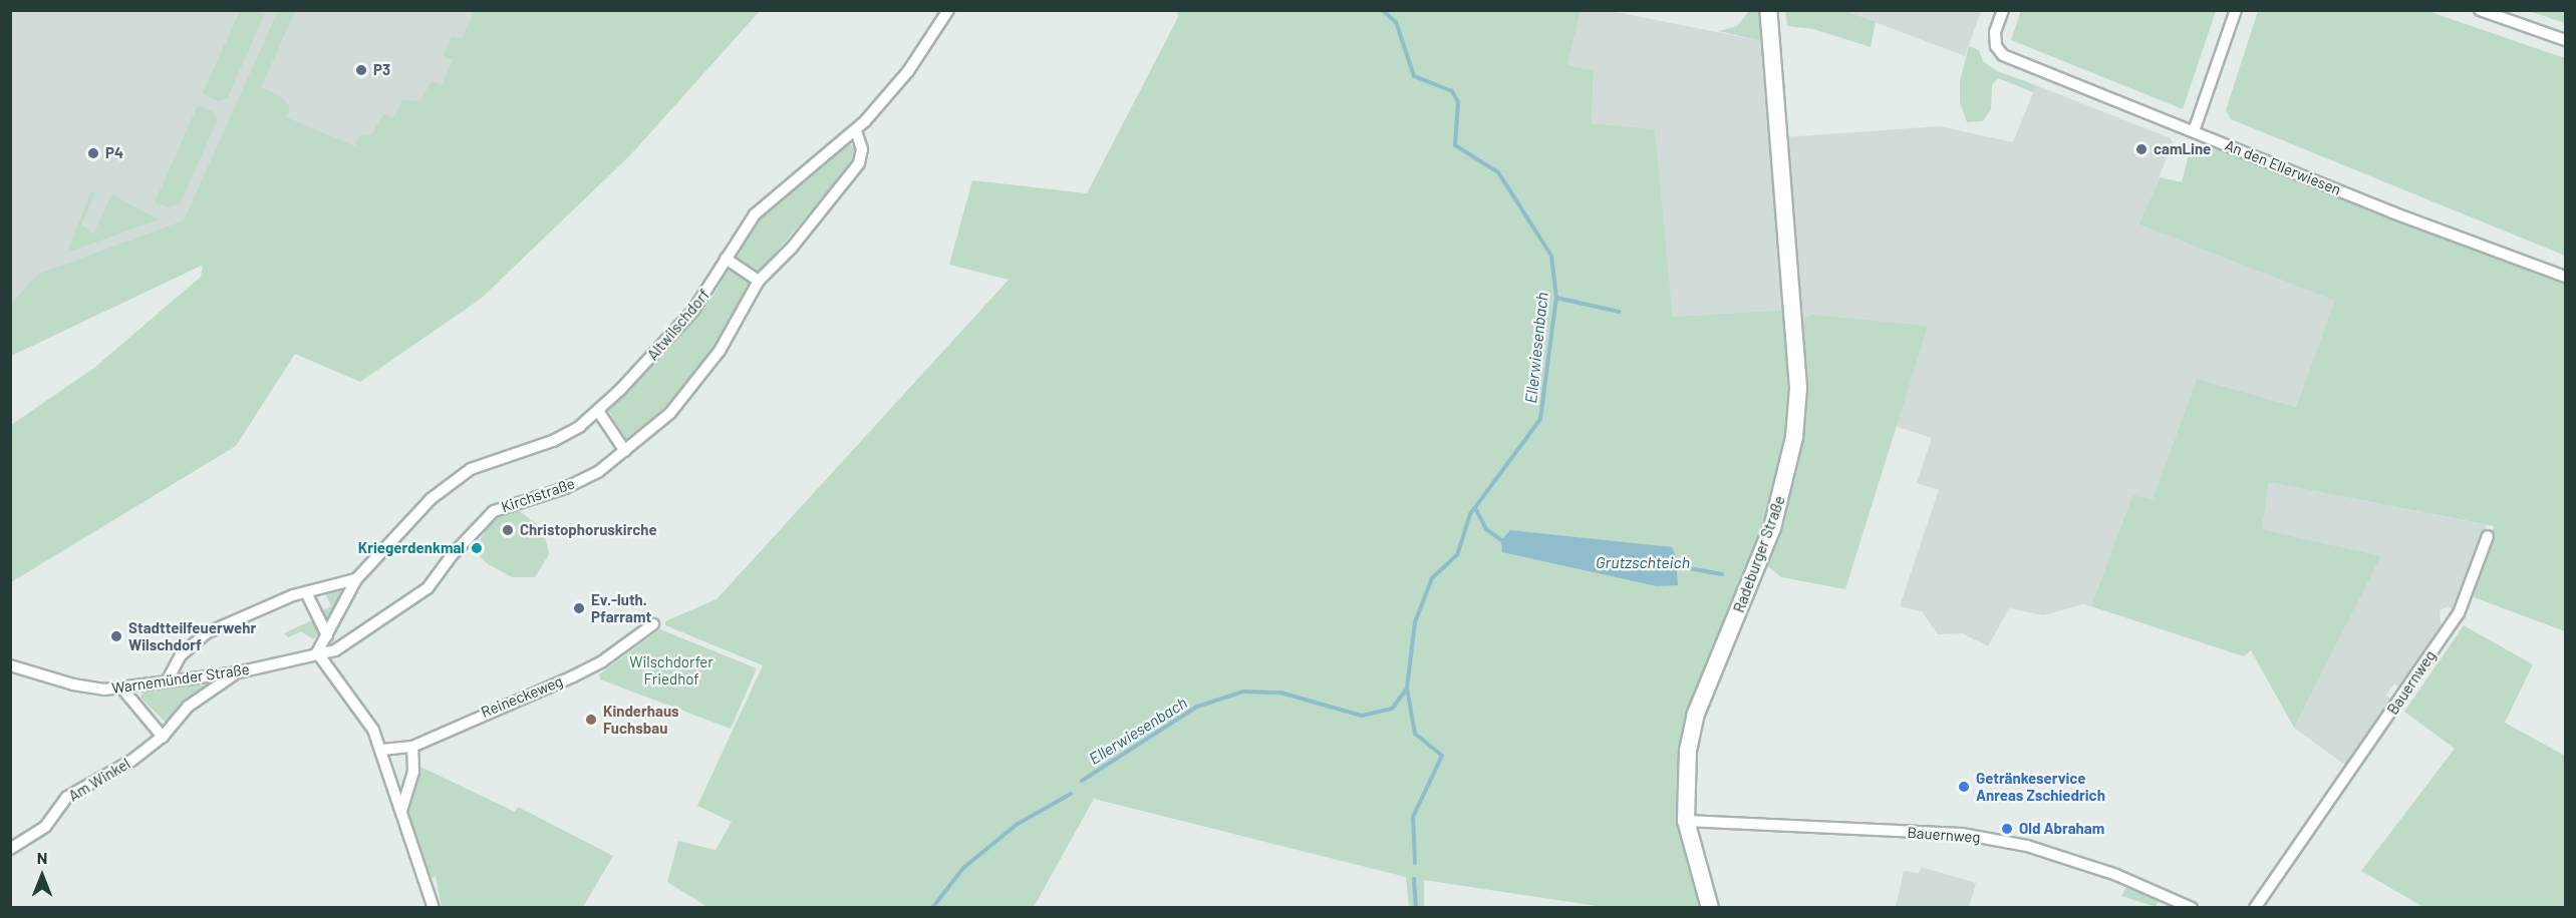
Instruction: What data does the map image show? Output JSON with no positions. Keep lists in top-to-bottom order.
{
  "streets": {
    "main road": ["Radeburger Straße"],
    "street": [
      "An den Ellerwiesen",
      "Altwilschdorf",
      "Kirchstraße",
      "Warnemünder Straße",
      "Bauernweg",
      "Reineckeweg",
      "Am Winkel"
    ]
  },
  "crossings": [
    ["Altwilschdorf", "Kirchstraße"],
    ["Altwilschdorf", "Warnemünder Straße"],
    ["Kirchstraße", "Warnemünder Straße"],
    ["Radeburger Straße", "Bauernweg"],
    ["Warnemünder Straße", "Am Winkel"]
  ],
  "water": ["Ellerwiesenbach", "Grutzschteich"],
  "parks": ["Wilschdorfer Friedhof"],
  "places": [
    "P3",
    "camLine",
    "P4",
    "Christophoruskirche",
    "Kriegerdenkmal",
    "Ev.-luth. Pfarramt",
    "Stadtteilfeuerwehr Wilschdorf",
    "Kinderhaus Fuchsbau",
    "Getränkeservice Anreas Zschiedrich",
    "Old Abraham"
  ],
  "north": "top"
}
